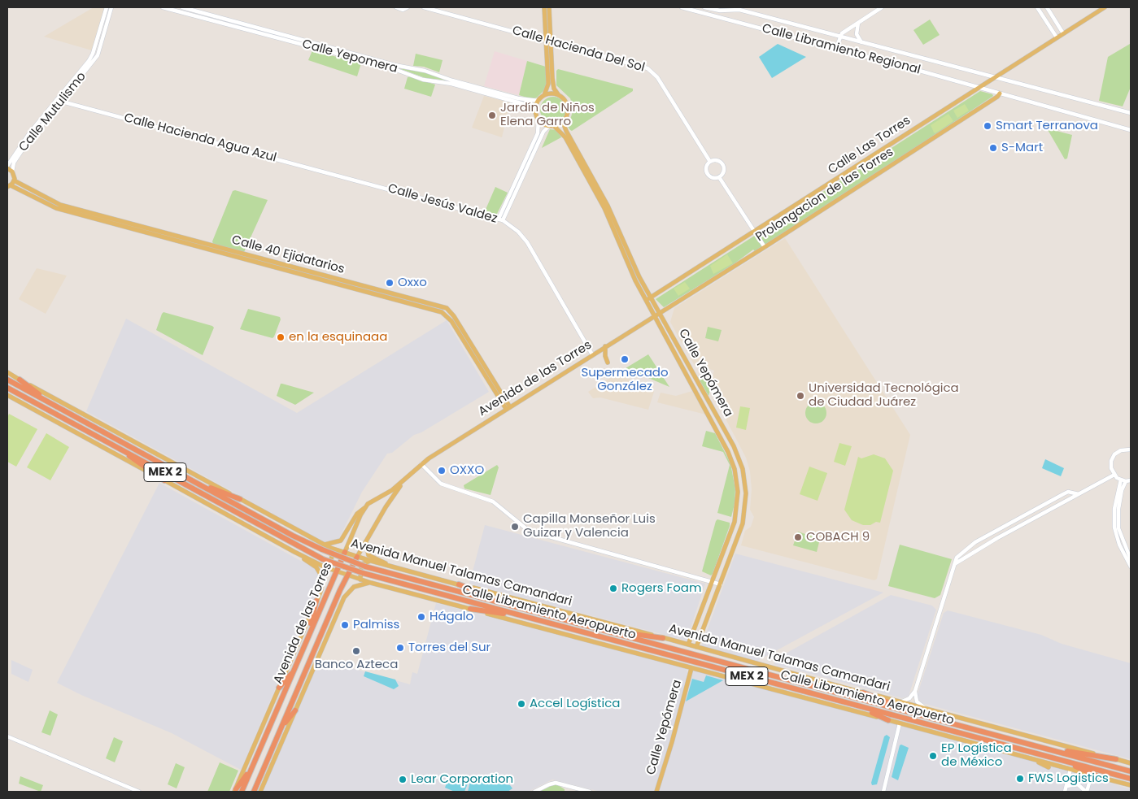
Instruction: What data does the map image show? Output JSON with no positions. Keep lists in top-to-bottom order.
{
  "streets": {
    "highway": ["Avenida de las Torres", "MEX 2", "Calle Libramiento Aeropuerto"],
    "main road": [
      "Calle Las Torres",
      "Prolongacion de las Torres",
      "Calle 40 Ejidatarios",
      "Calle Yepómera",
      "Avenida Manuel Talamas Camandari"
    ],
    "street": [
      "Calle Hacienda Del Sol",
      "Calle Libramiento Regional",
      "Calle Yepomera",
      "Calle Mutulismo",
      "Calle Hacienda Agua Azul",
      "Calle Jesús Valdez"
    ]
  },
  "crossings": [
    ["Calle Libramiento Regional", "Calle Las Torres"],
    ["Calle Libramiento Regional", "Prolongacion de las Torres"],
    ["Calle Yepomera", "Calle Yepómera"],
    ["Calle Mutulismo", "Calle Hacienda Agua Azul"],
    ["Calle Hacienda Agua Azul", "Calle Jesús Valdez"],
    ["Calle Las Torres", "Calle Yepómera"],
    ["Prolongacion de las Torres", "Calle Yepómera"],
    ["Prolongacion de las Torres", "Avenida de las Torres"],
    ["Calle Jesús Valdez", "Avenida de las Torres"],
    ["Calle 40 Ejidatarios", "Avenida de las Torres"],
    ["Calle Yepómera", "Avenida de las Torres"],
    ["Calle Yepómera", "Avenida Manuel Talamas Camandari"],
    ["Avenida de las Torres", "Avenida Manuel Talamas Camandari"],
    ["MEX 2", "Avenida Manuel Talamas Camandari"],
    ["MEX 2", "Calle Libramiento Aeropuerto"],
    ["Avenida Manuel Talamas Camandari", "Calle Libramiento Aeropuerto"]
  ],
  "places": [
    "Jardín de Niños Elena Garro",
    "Smart Terranova",
    "S-Mart",
    "Oxxo",
    "en la esquinaaa",
    "Supermecado González",
    "Universidad Tecnológica de Ciudad Juárez",
    "OXXO",
    "Capilla Monseñor Luis Guizar y Valencia",
    "COBACH 9",
    "Rogers Foam",
    "Hágalo",
    "Palmiss",
    "Torres del Sur",
    "Banco Azteca",
    "Accel Logística",
    "EP Logística de México",
    "FWS Logistics",
    "Lear Corporation"
  ]
}
